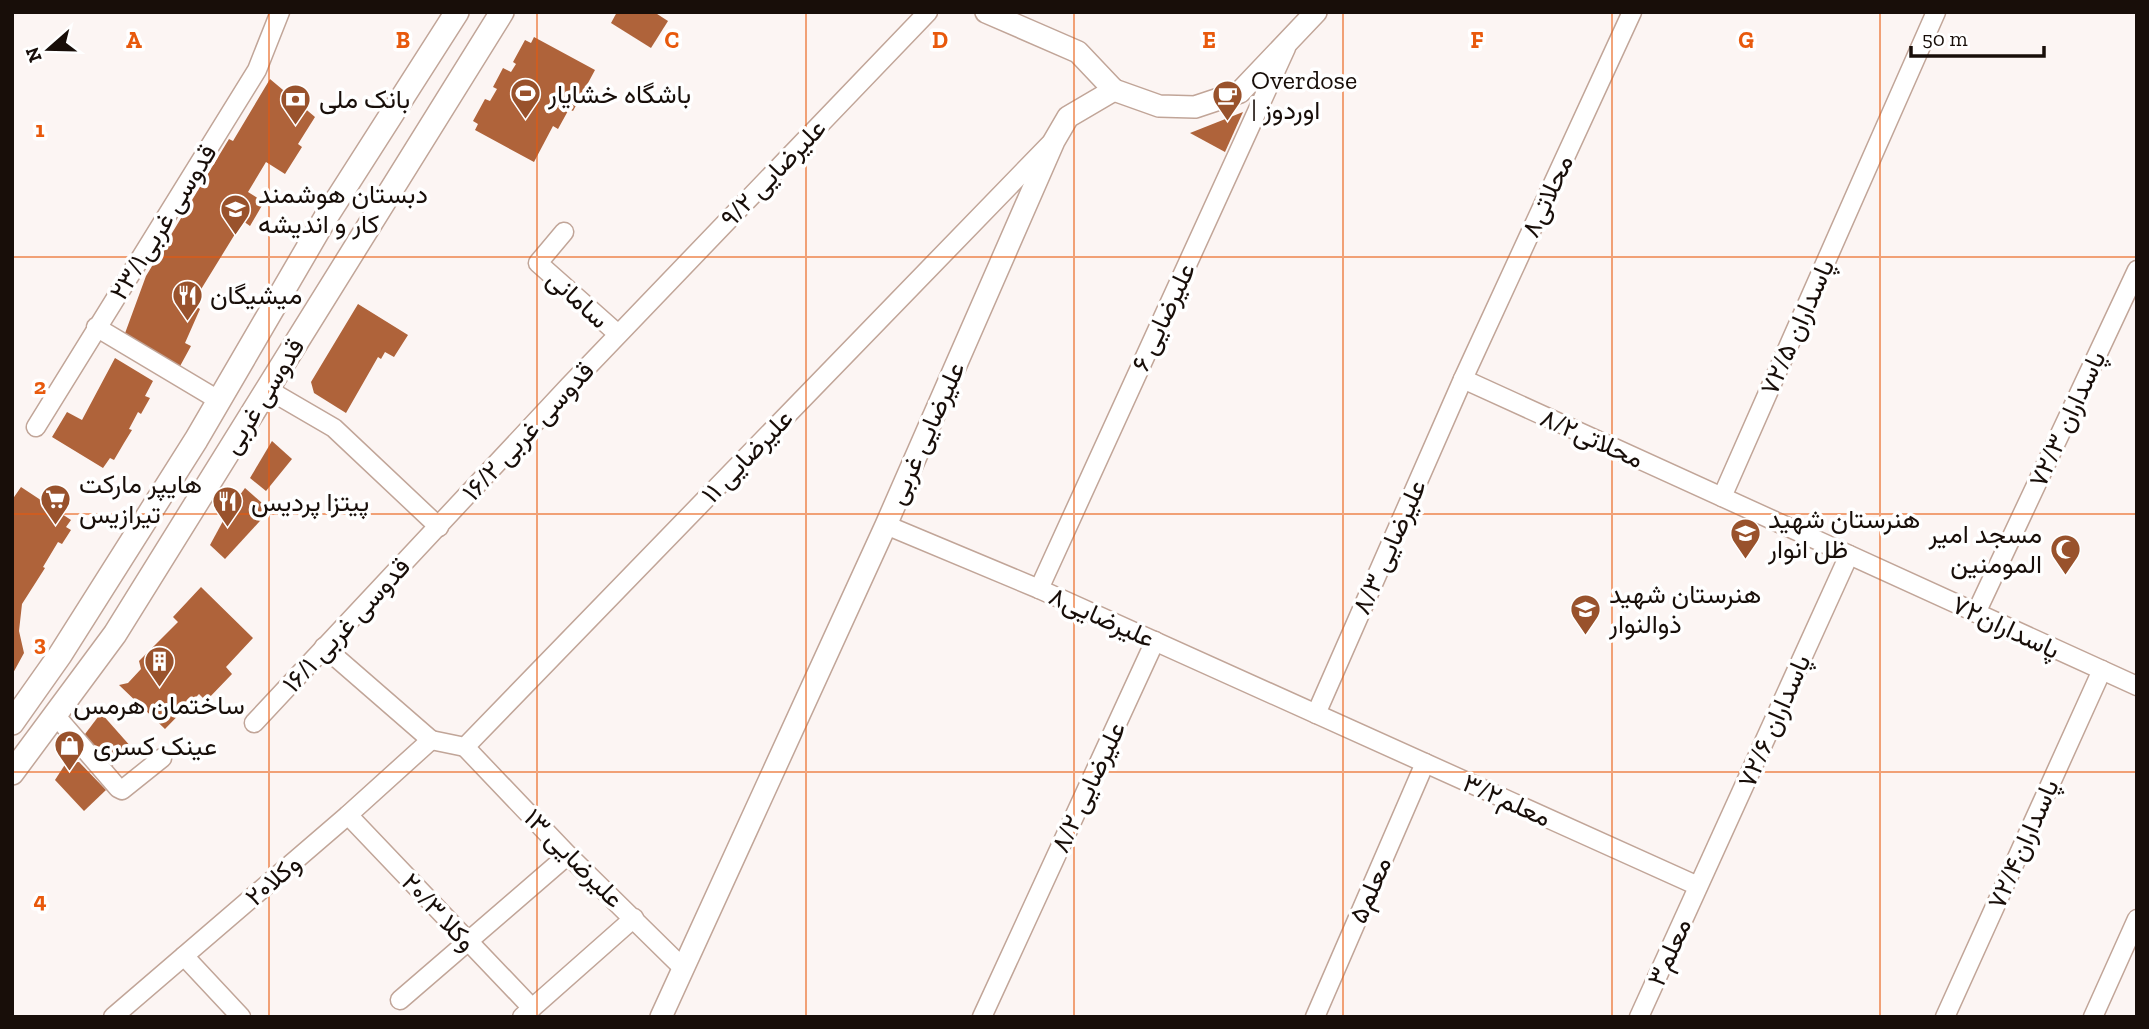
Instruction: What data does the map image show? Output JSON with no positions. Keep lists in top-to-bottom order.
{
  "streets": {
    "main road": ["قدوسی غربی"],
    "street": [
      "۹/۲ علیرضایی",
      "محلاتی۸",
      "قدوسی غربی۲۳/۱",
      "سامانی",
      "۶ علیرضایی",
      "۷۲/۵ پاسداران",
      "۷۲/۳ پاسداران",
      "۱۶/۲ قدوسی غربی",
      "علیرضایی غربی",
      "محلاتی۸/۲",
      "۱۱ علیرضایی",
      "۸/۳ علیرضایی",
      "علیرضایی۸",
      "۱۶/۱ قدوسی غربی",
      "پاسداران۷۲",
      "۷۲/۶ پاسداران",
      "علیرضایی ۸/۲",
      "معلم۳/۲",
      "پاسداران۷۲/۴",
      "۱۳ علیرضایی",
      "وکلا۲۰",
      "معلم۵",
      "وکلا ۲۰/۳",
      "معلم۳"
    ]
  },
  "crossings": [
    ["۹/۲ علیرضایی", "سامانی"],
    ["۹/۲ علیرضایی", "۱۶/۲ قدوسی غربی"],
    ["محلاتی۸", "محلاتی۸/۲"],
    ["محلاتی۸", "۸/۳ علیرضایی"],
    ["سامانی", "۱۶/۲ قدوسی غربی"],
    ["۶ علیرضایی", "علیرضایی۸"],
    ["۷۲/۵ پاسداران", "محلاتی۸/۲"],
    ["۷۲/۵ پاسداران", "پاسداران۷۲"],
    ["۷۲/۳ پاسداران", "پاسداران۷۲"],
    ["۱۶/۲ قدوسی غربی", "۱۶/۱ قدوسی غربی"],
    ["علیرضایی غربی", "۱۱ علیرضایی"],
    ["علیرضایی غربی", "علیرضایی۸"],
    ["علیرضایی غربی", "۱۳ علیرضایی"],
    ["محلاتی۸/۲", "۸/۳ علیرضایی"],
    ["محلاتی۸/۲", "پاسداران۷۲"],
    ["۱۱ علیرضایی", "۱۳ علیرضایی"],
    ["۸/۳ علیرضایی", "علیرضایی۸"],
    ["۸/۳ علیرضایی", "معلم۳/۲"],
    ["علیرضایی۸", "علیرضایی ۸/۲"],
    ["علیرضایی۸", "معلم۳/۲"],
    ["پاسداران۷۲", "۷۲/۶ پاسداران"],
    ["پاسداران۷۲", "پاسداران۷۲/۴"],
    ["۷۲/۶ پاسداران", "معلم۳/۲"],
    ["۷۲/۶ پاسداران", "معلم۳"],
    ["معلم۳/۲", "معلم۵"],
    ["معلم۳/۲", "معلم۳"],
    ["وکلا۲۰", "وکلا ۲۰/۳"]
  ],
  "places": {
    "sports": ["باشگاه خشایار"],
    "cafe": ["Overdose | اوردوز"],
    "bank": ["بانک ملی"],
    "school or university": ["دبستان هوشمند کار و اندیشه", "هنرستان شهید ظل انوار", "هنرستان شهید ذوالنوار"],
    "restaurant": ["میشیگان", "پیتزا پردیس"],
    "supermarket": ["هایپر مارکت تیرازیس"],
    "mosque": ["مسجد امیر المومنین"],
    "building": ["ساختمان هرمس"],
    "shop": ["عینک کسری"]
  },
  "scale_bar": "50 m",
  "north": "left",
  "grid": {
    "columns": [
      "A",
      "B",
      "C",
      "D",
      "E",
      "F",
      "G"
    ],
    "rows": [
      "1",
      "2",
      "3",
      "4"
    ]
  }
}
